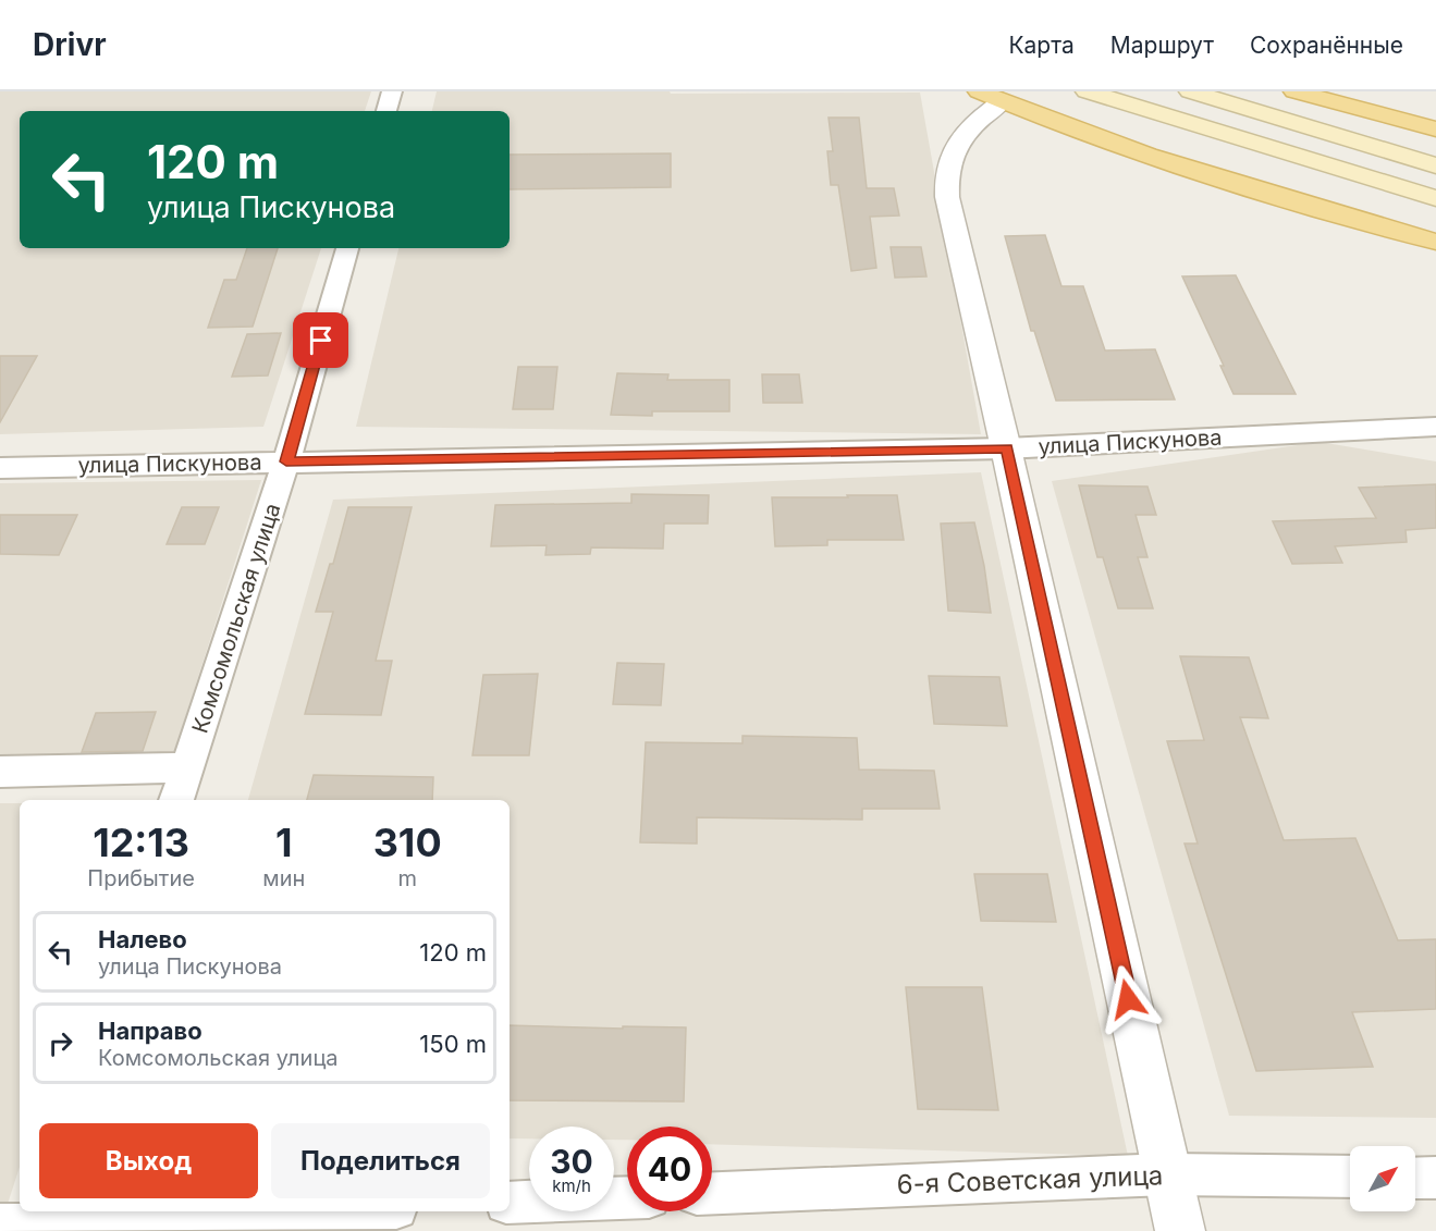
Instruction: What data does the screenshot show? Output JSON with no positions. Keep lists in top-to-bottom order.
{
  "streets": {
    "street": ["улица Пискунова", "Комсомольская улица", "6-я Советская улица"]
  },
  "crossings": [
    ["улица Пискунова", "Комсомольская улица"]
  ],
  "north": "top right",
  "page": {
    "header": "Drivr",
    "nav": ["Карта", "Маршрут", "Сохранённые"],
    "turn": ["120 m", "улица Пискунова"],
    "eta": [
      "12:13",
      "Прибытие",
      "1",
      "мин",
      "310",
      "m"
    ],
    "list": [
      {
        "name": "Налево",
        "note": "улица Пискунова",
        "value": "120 m"
      },
      {
        "name": "Направо",
        "note": "Комсомольская улица",
        "value": "150 m"
      }
    ],
    "buttons": ["Выход", "Поделиться"],
    "speed": "30 km/h",
    "limit": "40"
  }
}
